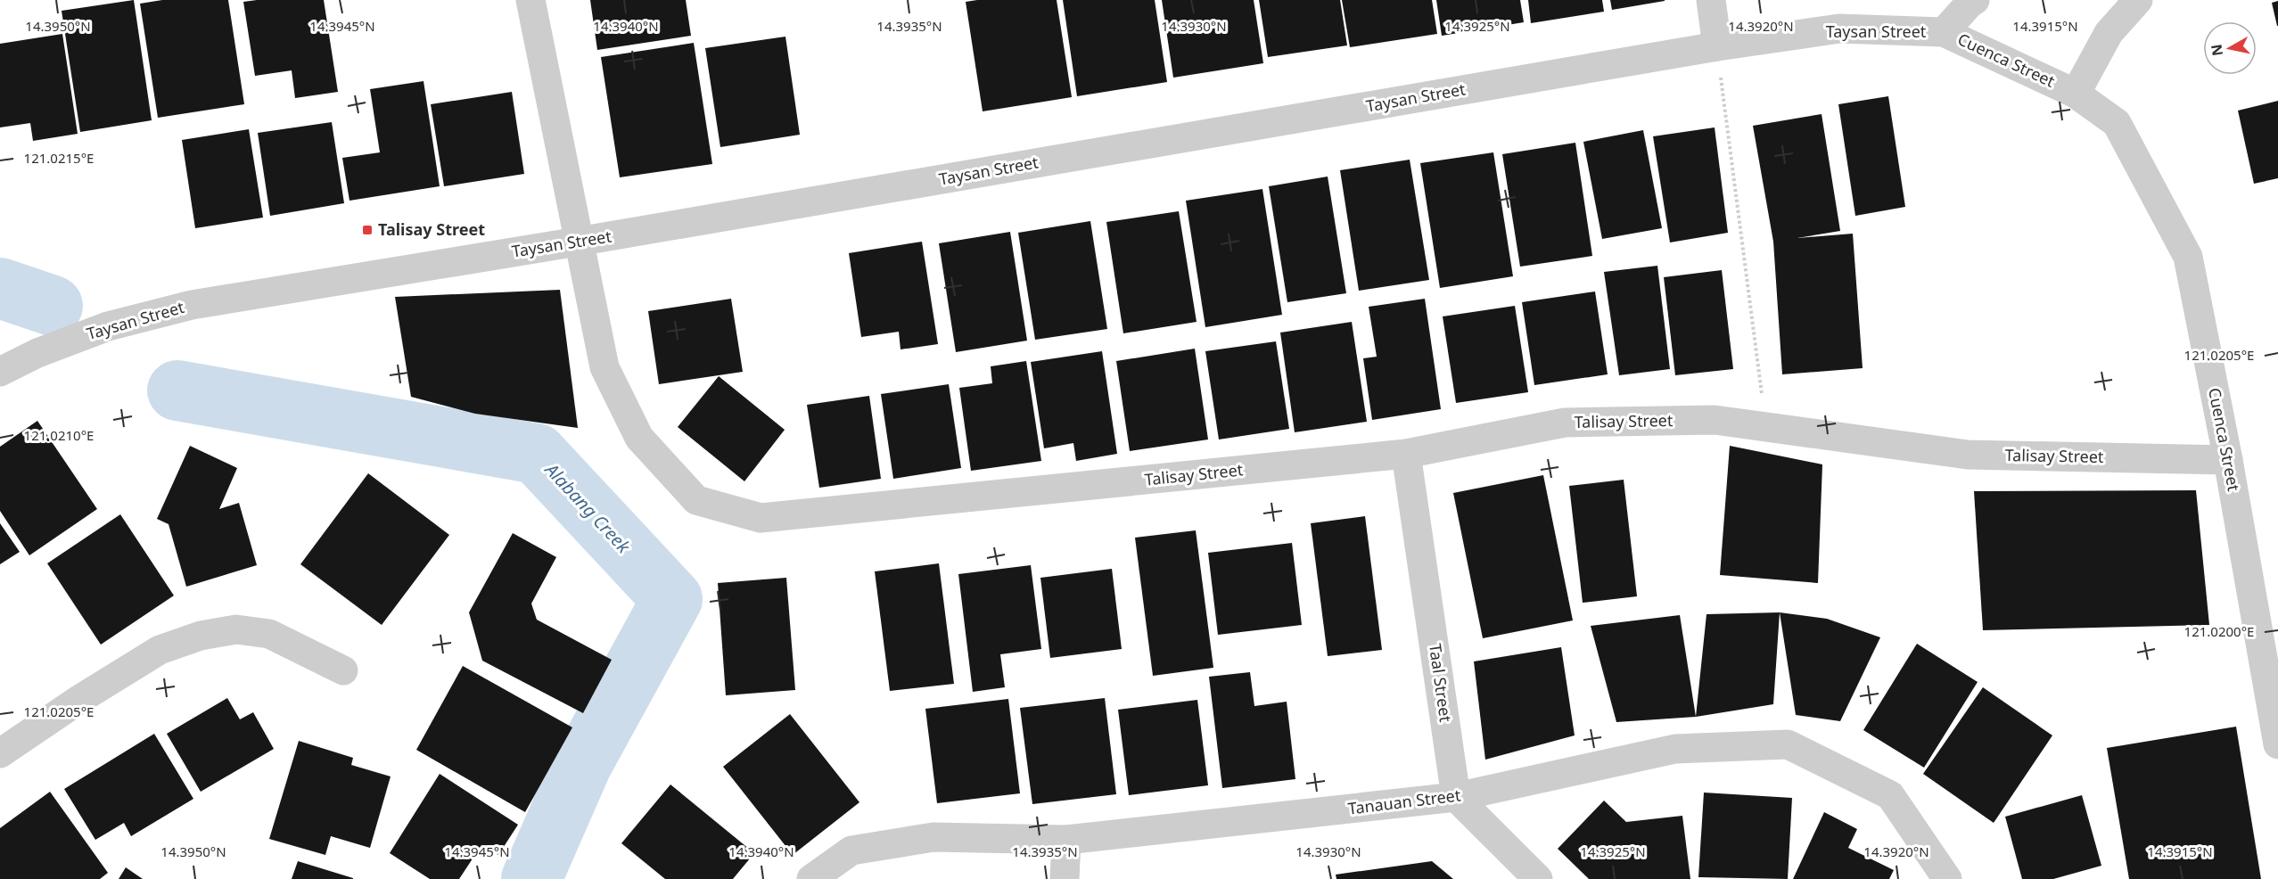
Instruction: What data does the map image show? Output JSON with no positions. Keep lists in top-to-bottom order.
{
  "streets": {
    "street": [
      "Taysan Street",
      "Cuenca Street",
      "Talisay Street",
      "Taal Street",
      "Tanauan Street"
    ]
  },
  "crossings": [
    ["Taysan Street", "Cuenca Street"],
    ["Taysan Street", "Talisay Street"],
    ["Cuenca Street", "Talisay Street"],
    ["Talisay Street", "Taal Street"],
    ["Taal Street", "Tanauan Street"]
  ],
  "water": ["Alabang Creek"],
  "places": {
    "transit": ["Talisay Street"]
  },
  "north": "left",
  "coordinates": [
    "14.3950°N",
    "14.3945°N",
    "14.3940°N",
    "14.3935°N",
    "14.3930°N",
    "14.3925°N",
    "14.3920°N",
    "14.3915°N",
    "121.0215°E",
    "121.0205°E",
    "121.0210°E",
    "121.0200°E"
  ]
}
